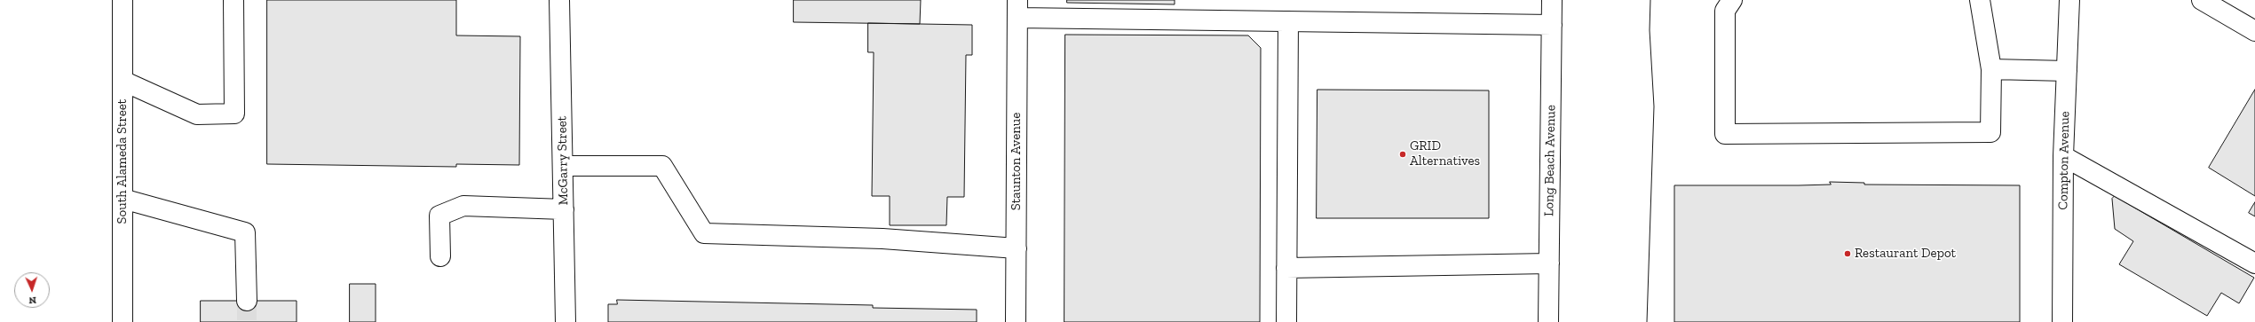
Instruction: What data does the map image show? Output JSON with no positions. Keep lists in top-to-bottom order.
{
  "streets": {
    "street": [
      "McGarry Street",
      "Long Beach Avenue",
      "Compton Avenue",
      "South Alameda Street",
      "Staunton Avenue"
    ]
  },
  "places": ["GRID Alternatives", "Restaurant Depot"],
  "north": "bottom"
}
